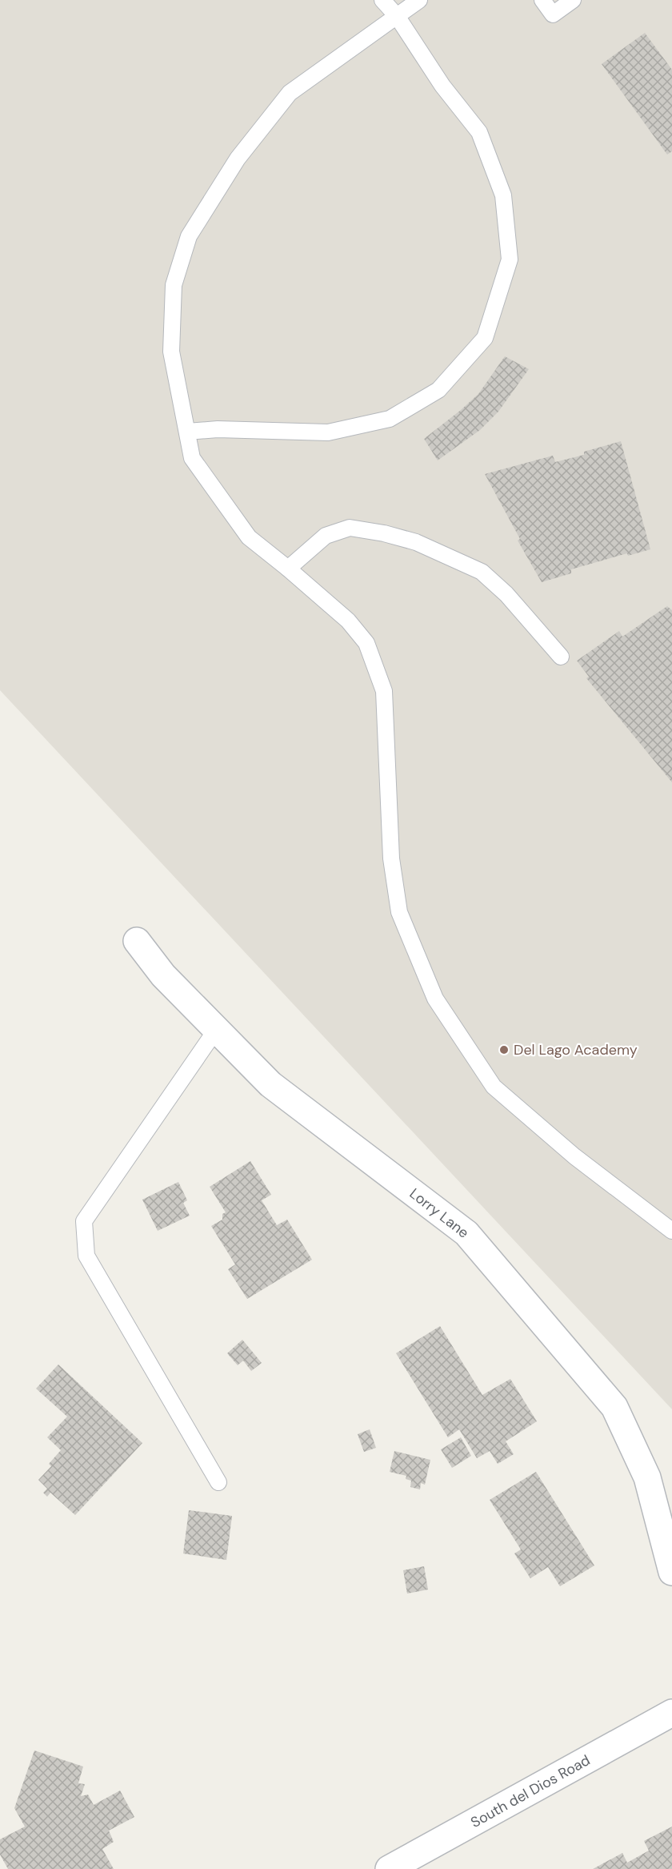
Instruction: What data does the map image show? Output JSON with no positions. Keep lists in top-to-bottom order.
{
  "streets": {
    "street": ["Lorry Lane", "South del Dios Road"]
  },
  "places": ["Del Lago Academy"]
}
